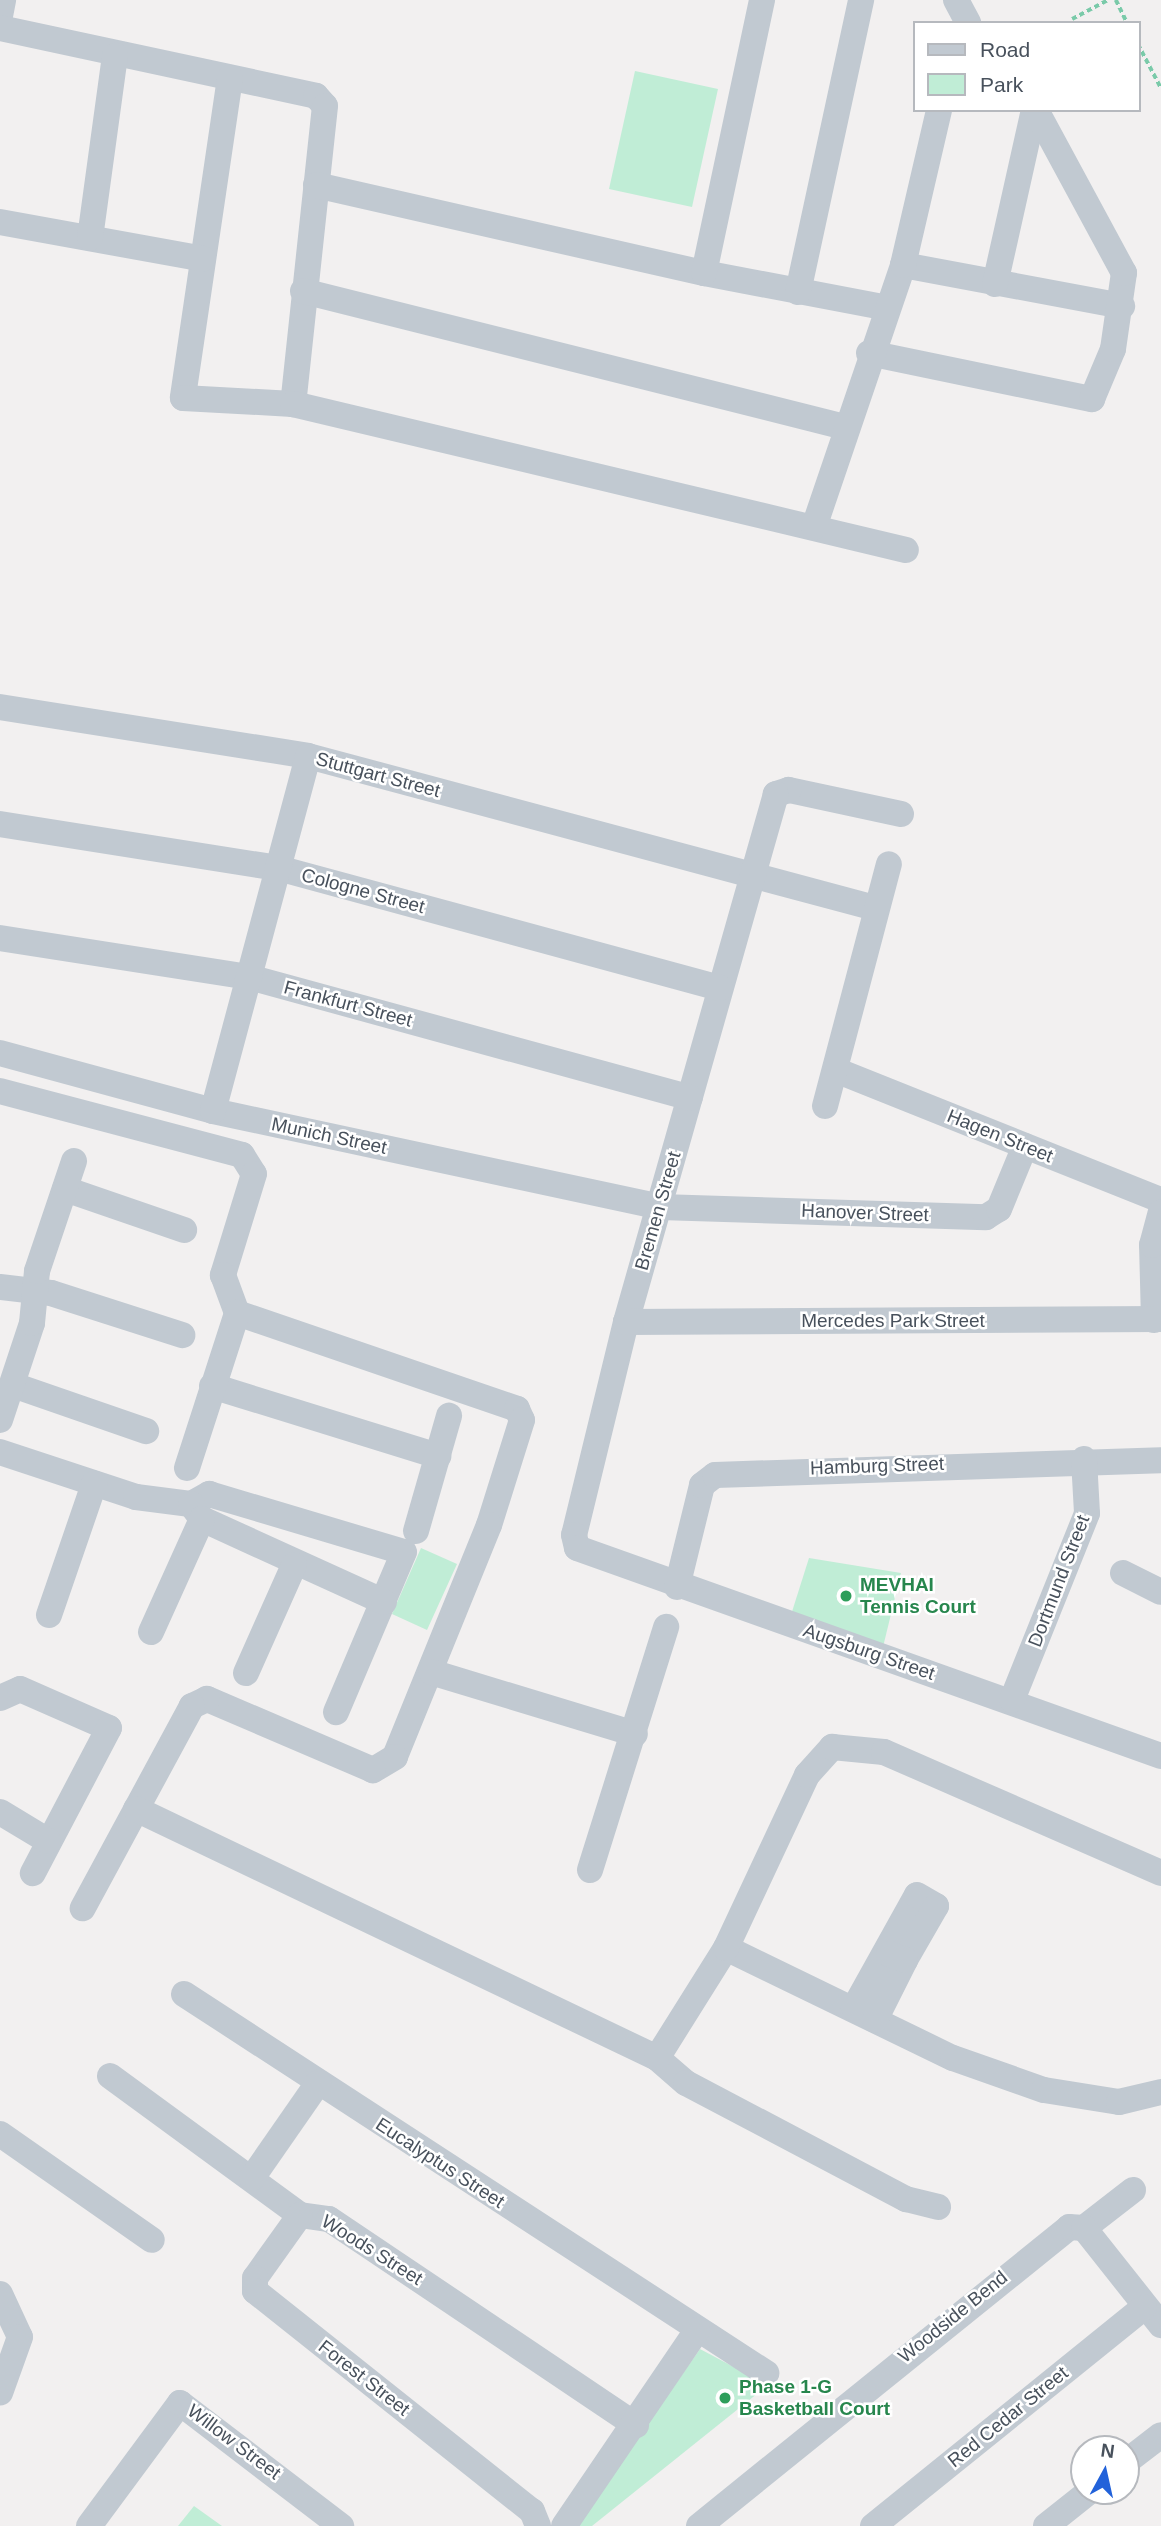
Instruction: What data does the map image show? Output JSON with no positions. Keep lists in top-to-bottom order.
{
  "streets": {
    "street": [
      "Stuttgart Street",
      "Cologne Street",
      "Frankfurt Street",
      "Munich Street",
      "Hagen Street",
      "Bremen Street",
      "Hanover Street",
      "Mercedes Park Street",
      "Hamburg Street",
      "Dortmund Street",
      "Augsburg Street",
      "Eucalyptus Street",
      "Woods Street",
      "Woodside Bend",
      "Forest Street",
      "Red Cedar Street",
      "Willow Street"
    ]
  },
  "crossings": [
    ["Stuttgart Street", "Bremen Street"],
    ["Cologne Street", "Bremen Street"],
    ["Frankfurt Street", "Bremen Street"],
    ["Munich Street", "Bremen Street"],
    ["Munich Street", "Hanover Street"],
    ["Hagen Street", "Hanover Street"],
    ["Bremen Street", "Hanover Street"],
    ["Bremen Street", "Mercedes Park Street"],
    ["Bremen Street", "Augsburg Street"],
    ["Hamburg Street", "Dortmund Street"],
    ["Hamburg Street", "Augsburg Street"],
    ["Dortmund Street", "Augsburg Street"],
    ["Woods Street", "Forest Street"]
  ],
  "places": ["MEVHAI Tennis Court", "Phase 1-G Basketball Court"],
  "legend": ["Road", "Park"],
  "north": "top"
}
